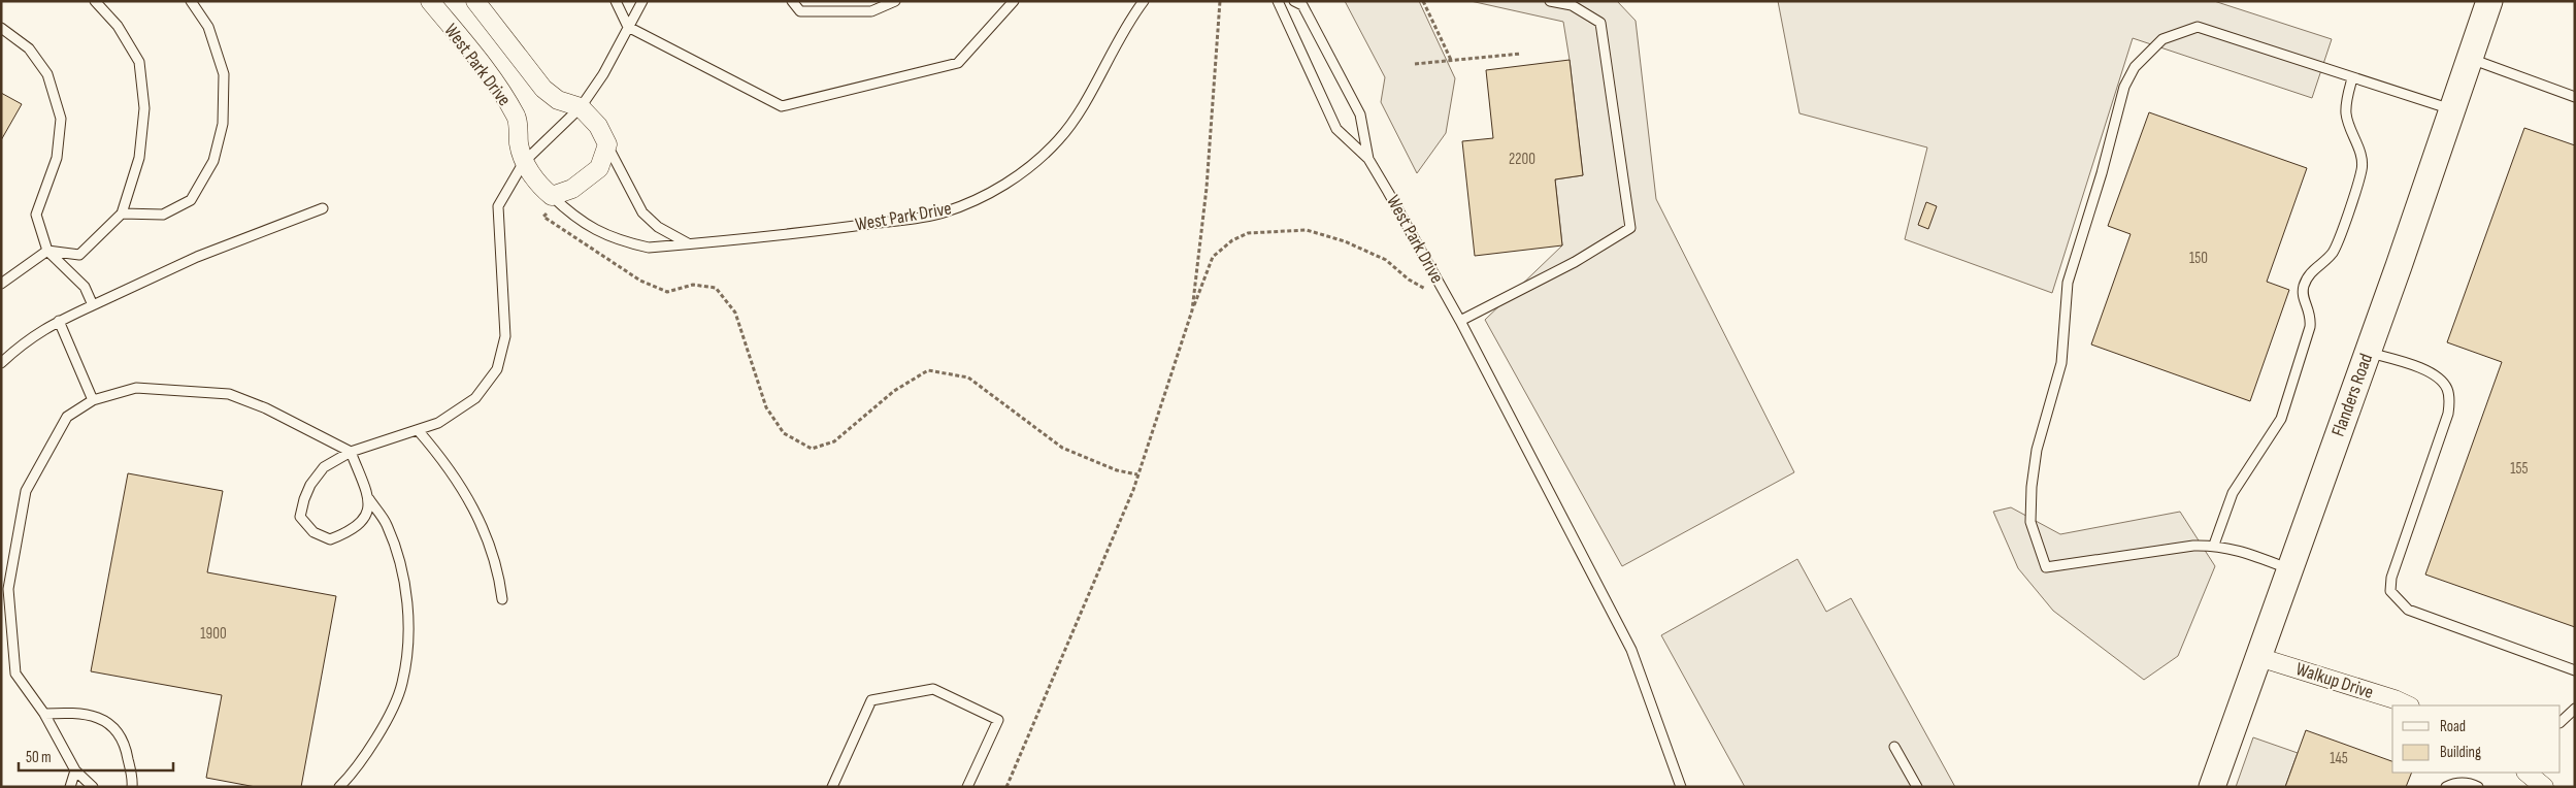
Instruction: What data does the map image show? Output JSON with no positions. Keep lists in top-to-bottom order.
{
  "streets": {
    "main road": ["Flanders Road"],
    "street": ["West Park Drive", "Walkup Drive"]
  },
  "crossings": [
    ["Flanders Road", "Walkup Drive"]
  ],
  "house_numbers": [
    "2200",
    "150",
    "155",
    "1900",
    "145"
  ],
  "legend": ["Road", "Building"],
  "scale_bar": "50 m"
}
